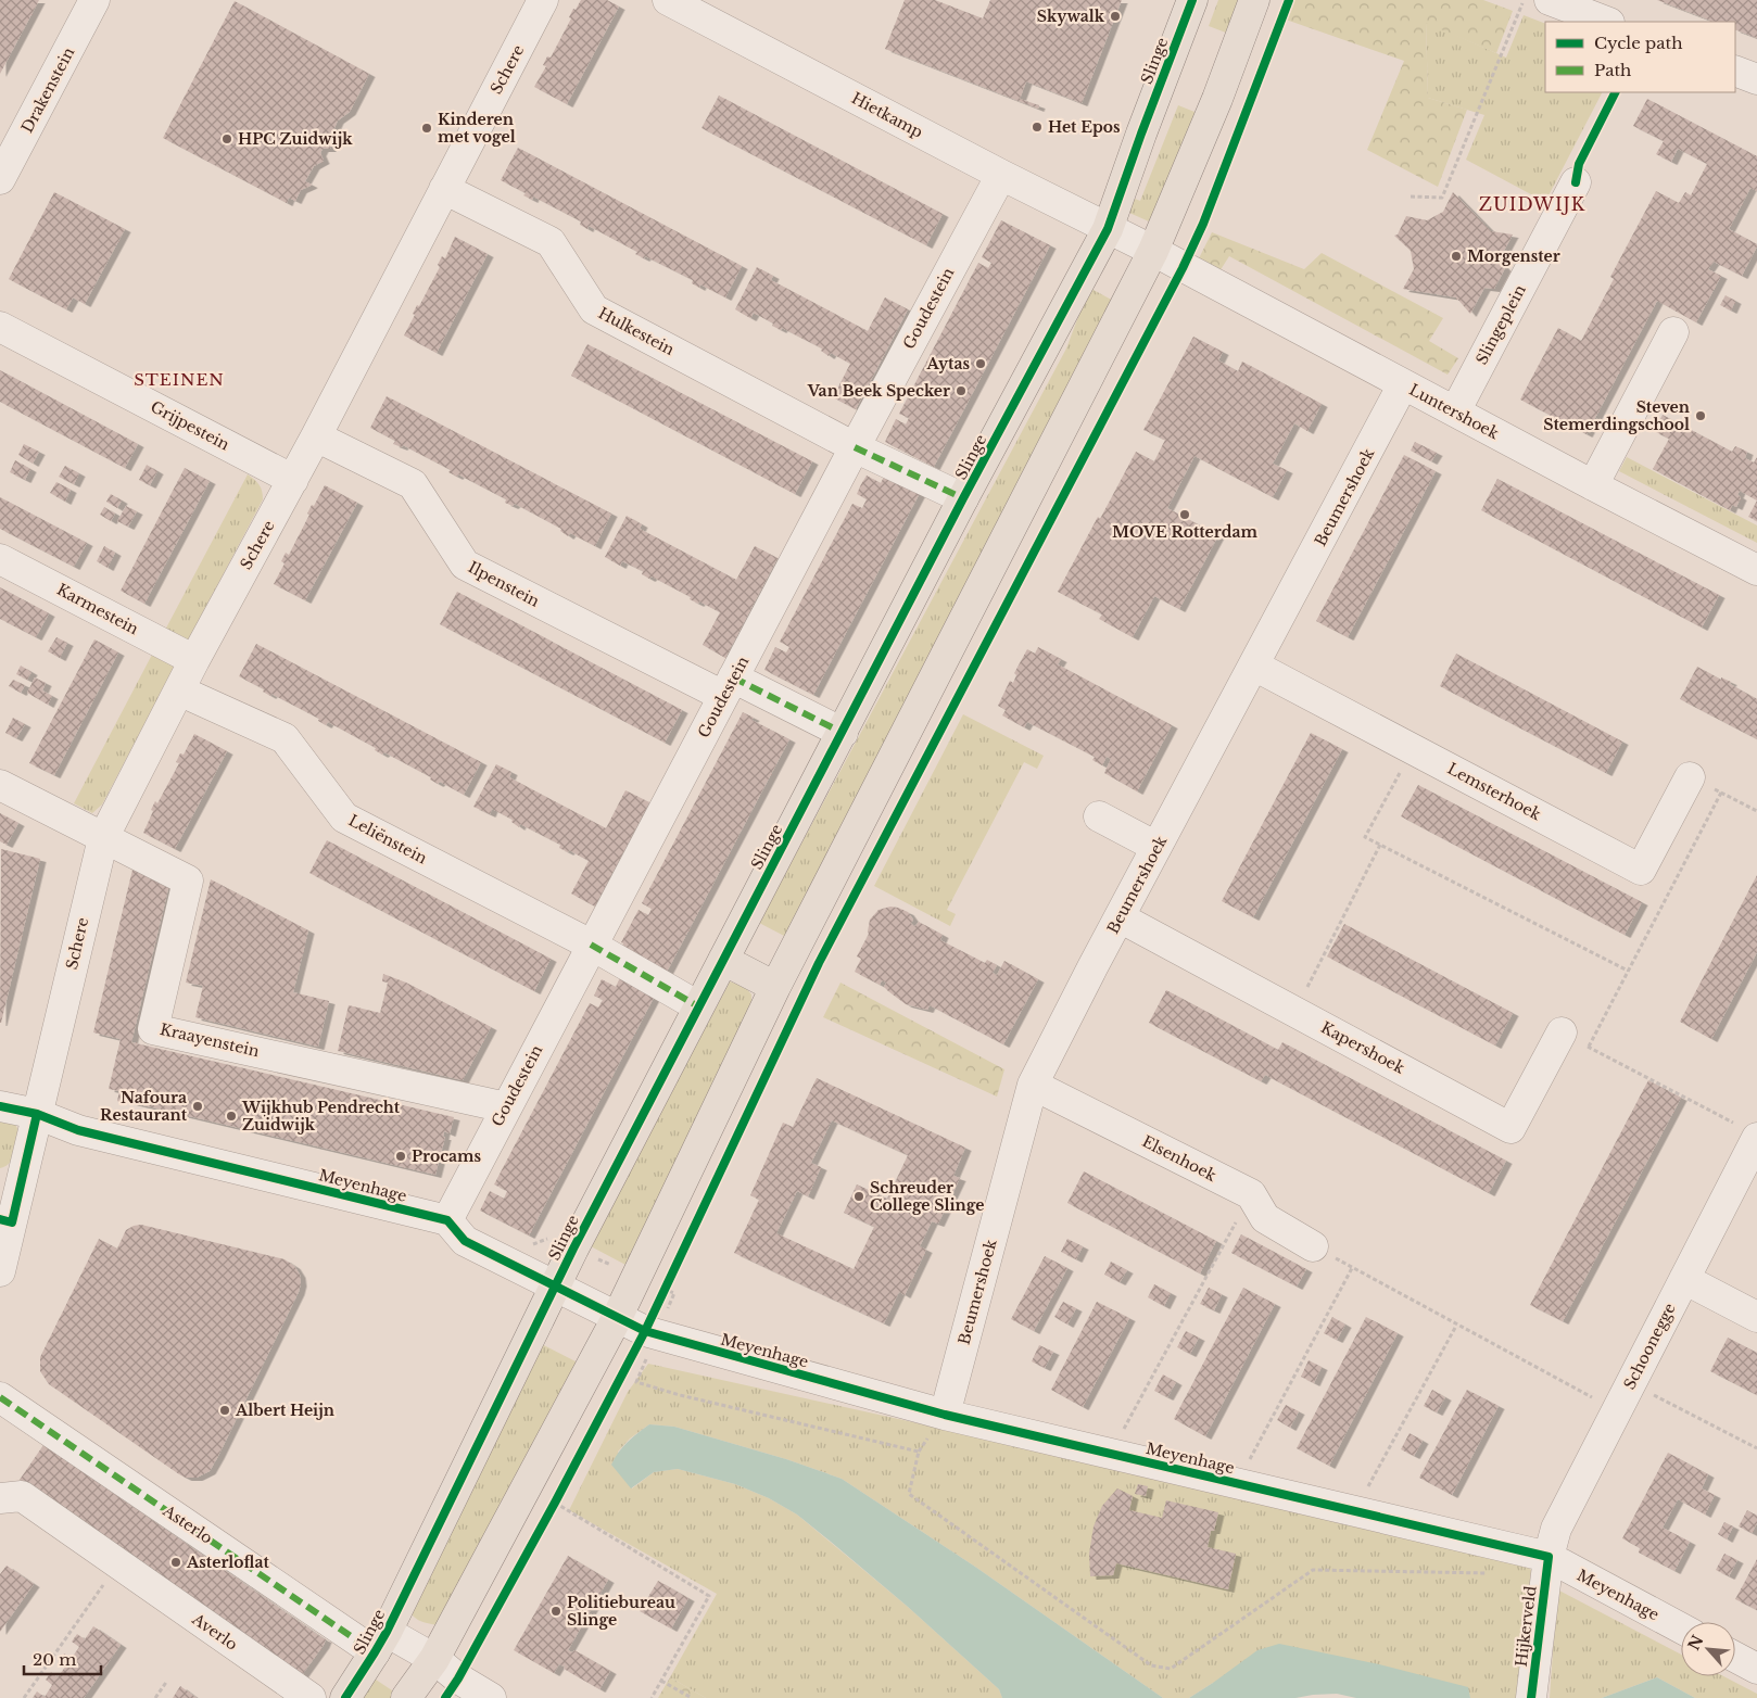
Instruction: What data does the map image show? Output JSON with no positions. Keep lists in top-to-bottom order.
{
  "streets": {
    "main road": ["Slinge"],
    "street": [
      "Schere",
      "Drakenstein",
      "Hietkamp",
      "Goudestein",
      "Slingeplein",
      "Hulkestein",
      "Luntershoek",
      "Grijpestein",
      "Beumershoek",
      "Ilpenstein",
      "Karmestein",
      "Lemsterhoek",
      "Leliënstein",
      "Kraayenstein",
      "Kapershoek",
      "Elsenhoek",
      "Meyenhage",
      "Schoonegge",
      "Asterlo",
      "Hijkerveld",
      "Averlo"
    ]
  },
  "crossings": [
    ["Slinge", "Hietkamp"],
    ["Slinge", "Goudestein"],
    ["Slinge", "Hulkestein"],
    ["Slinge", "Luntershoek"],
    ["Slinge", "Meyenhage"],
    ["Slinge", "Asterlo"],
    ["Schere", "Hulkestein"],
    ["Schere", "Grijpestein"],
    ["Schere", "Ilpenstein"],
    ["Schere", "Karmestein"],
    ["Schere", "Leliënstein"],
    ["Schere", "Kraayenstein"],
    ["Schere", "Meyenhage"],
    ["Hietkamp", "Goudestein"],
    ["Hietkamp", "Luntershoek"],
    ["Goudestein", "Hulkestein"],
    ["Goudestein", "Ilpenstein"],
    ["Goudestein", "Leliënstein"],
    ["Goudestein", "Kraayenstein"],
    ["Goudestein", "Meyenhage"],
    ["Slingeplein", "Luntershoek"],
    ["Luntershoek", "Beumershoek"],
    ["Beumershoek", "Lemsterhoek"],
    ["Beumershoek", "Kapershoek"],
    ["Beumershoek", "Elsenhoek"],
    ["Beumershoek", "Meyenhage"],
    ["Meyenhage", "Schoonegge"],
    ["Meyenhage", "Hijkerveld"],
    ["Schoonegge", "Hijkerveld"]
  ],
  "districts": ["ZUIDWIJK", "STEINEN"],
  "places": [
    "Skywalk",
    "Het Epos",
    "Kinderen met vogel",
    "HPC Zuidwijk",
    "Morgenster",
    "Aytas",
    "Van Beek Specker",
    "Steven Stemerdingschool",
    "MOVE Rotterdam",
    "Nafoura Restaurant",
    "Wijkhub Pendrecht Zuidwijk",
    "Procams",
    "Schreuder College Slinge",
    "Albert Heijn",
    "Asterloflat",
    "Politiebureau Slinge"
  ],
  "legend": ["Cycle path", "Path"],
  "scale_bar": "20 m",
  "north": "top left"
}
